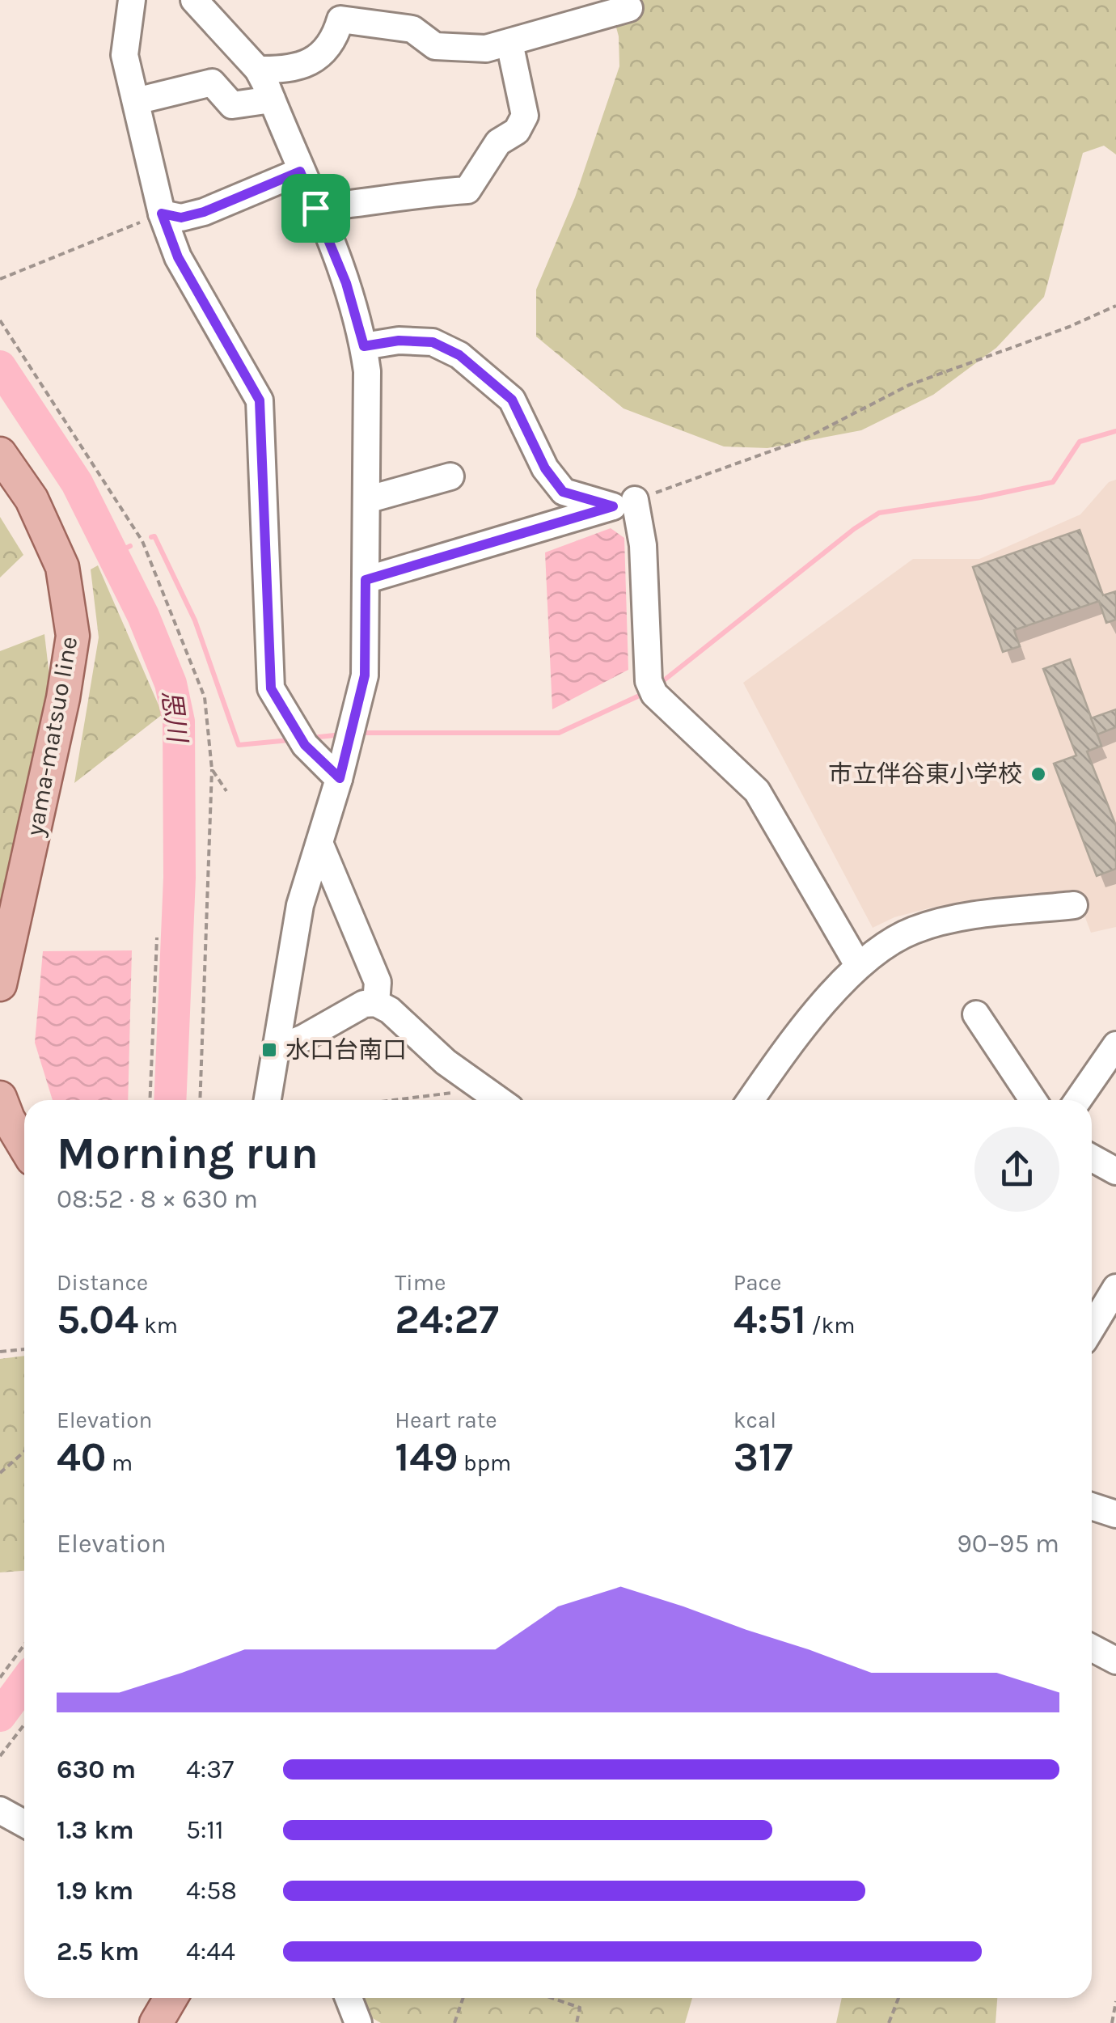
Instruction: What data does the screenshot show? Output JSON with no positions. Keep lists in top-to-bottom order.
{
  "streets": {
    "main road": ["yama-matsuo line"]
  },
  "water": ["思川"],
  "places": {
    "other": ["市立伴谷東小学校"],
    "transit": ["水口台南口"]
  },
  "page": {
    "heading": ["Morning run", "08:52 · 8 × 630 m"],
    "stats": [
      ["Distance", "5.04 km"],
      ["Time", "24:27"],
      ["Pace", "4:51 /km"],
      ["Elevation", "40 m"],
      ["Heart rate", "149 bpm"],
      ["kcal", "317"]
    ],
    "chart": ["Elevation", "90–95 m"],
    "list": [
      {
        "name": "630 m",
        "note": "4:37"
      },
      {
        "name": "1.3 km",
        "note": "5:11"
      },
      {
        "name": "1.9 km",
        "note": "4:58"
      },
      {
        "name": "2.5 km",
        "note": "4:44"
      }
    ]
  }
}
